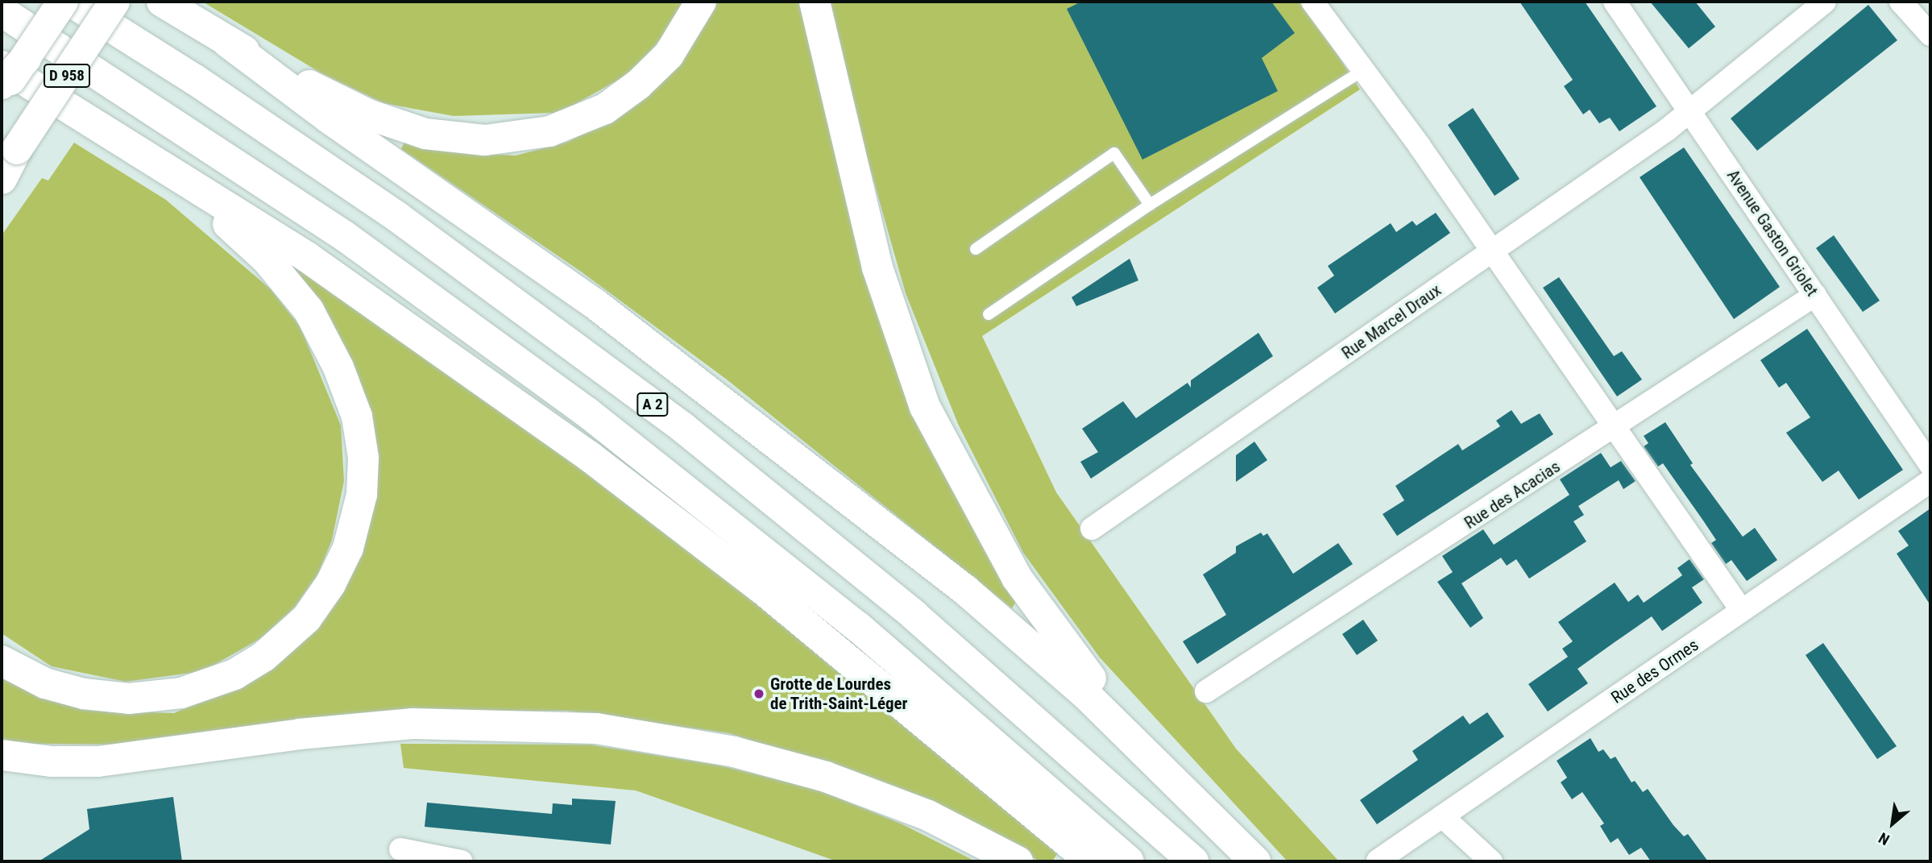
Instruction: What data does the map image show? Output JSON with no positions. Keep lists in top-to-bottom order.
{
  "streets": {
    "main road": ["D 958", "A 2"],
    "street": [
      "Avenue Gaston Griolet",
      "Rue Marcel Draux",
      "Rue des Acacias",
      "Rue des Ormes"
    ]
  },
  "crossings": [
    ["Avenue Gaston Griolet", "Rue Marcel Draux"],
    ["Avenue Gaston Griolet", "Rue des Acacias"]
  ],
  "places": ["Grotte de Lourdes de Trith-Saint-Léger"],
  "north": "bottom left"
}
